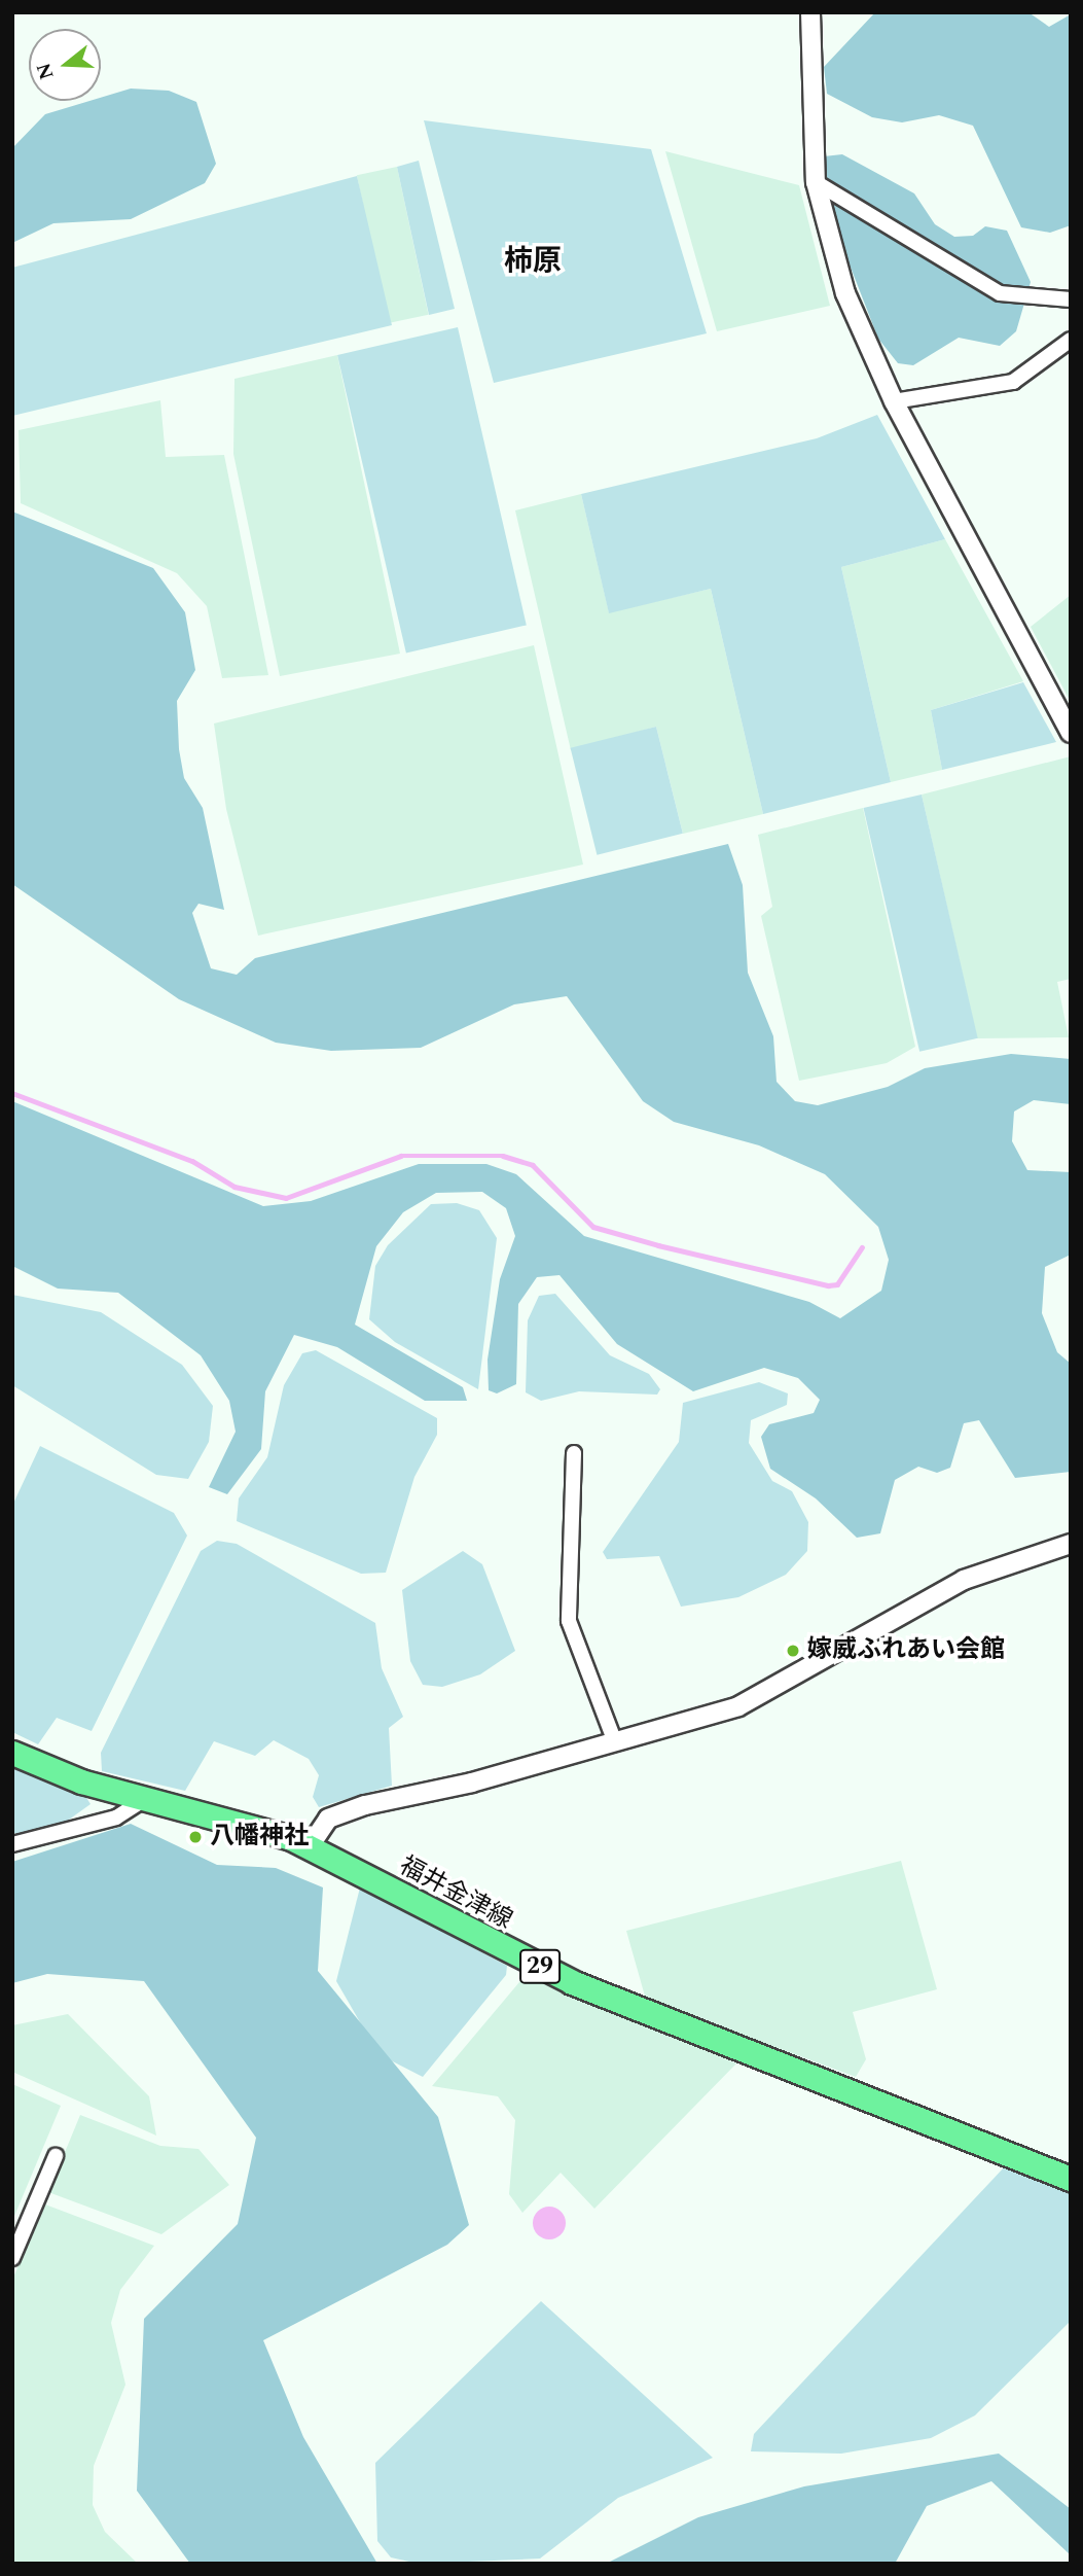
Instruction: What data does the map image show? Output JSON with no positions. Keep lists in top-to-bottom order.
{
  "streets": {
    "main road": ["福井金津線", "29"]
  },
  "districts": ["柿原"],
  "places": ["嫁威ふれあい会館", "八幡神社"],
  "north": "left"
}
